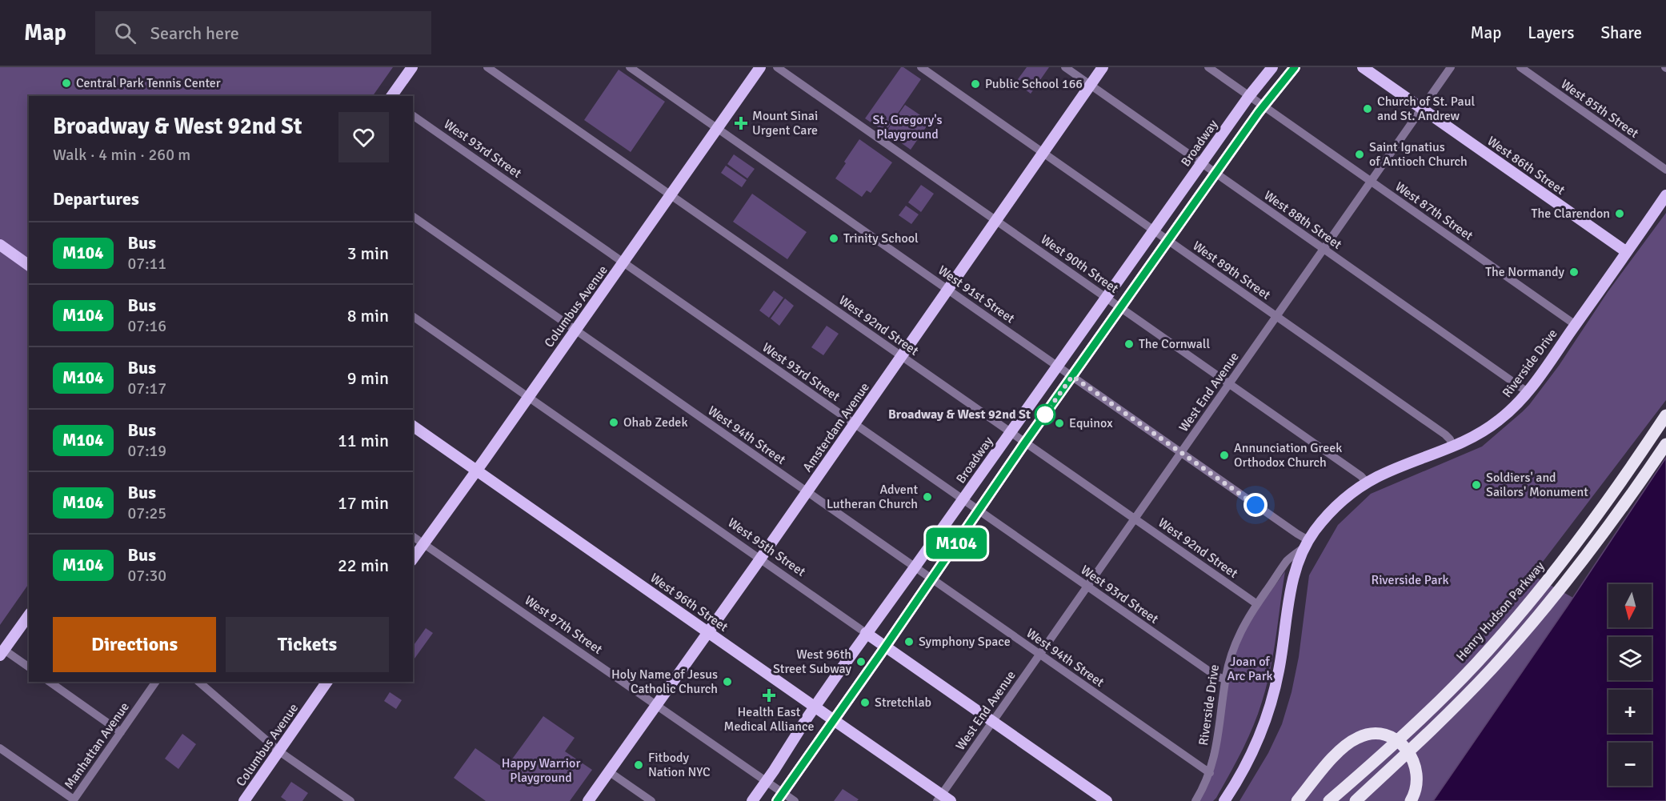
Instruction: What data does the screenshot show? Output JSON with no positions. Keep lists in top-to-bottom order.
{
  "streets": {
    "highway": ["Henry Hudson Parkway"],
    "main road": [
      "Broadway",
      "West 86th Street",
      "Columbus Avenue",
      "Riverside Drive",
      "Amsterdam Avenue",
      "West 95th Street",
      "West 96th Street"
    ],
    "street": [
      "West 85th Street",
      "West 93rd Street",
      "West 87th Street",
      "West 88th Street",
      "West 90th Street",
      "West 89th Street",
      "West 91st Street",
      "West 92nd Street",
      "West End Avenue",
      "West 94th Street",
      "West 97th Street",
      "Manhattan Avenue"
    ]
  },
  "crossings": [
    ["Broadway", "West 93rd Street"],
    ["Broadway", "West 87th Street"],
    ["Broadway", "West 88th Street"],
    ["Broadway", "West 90th Street"],
    ["Broadway", "West 89th Street"],
    ["Broadway", "West 91st Street"],
    ["Broadway", "West 92nd Street"],
    ["Broadway", "West 94th Street"],
    ["Broadway", "West 95th Street"],
    ["Broadway", "West 96th Street"],
    ["Broadway", "West 97th Street"],
    ["West 93rd Street", "Columbus Avenue"],
    ["West 93rd Street", "Riverside Drive"],
    ["West 93rd Street", "West End Avenue"],
    ["West 93rd Street", "Amsterdam Avenue"],
    ["West 86th Street", "Riverside Drive"],
    ["West 86th Street", "West End Avenue"],
    ["West 87th Street", "Riverside Drive"],
    ["West 87th Street", "West End Avenue"],
    ["West 88th Street", "Riverside Drive"],
    ["West 88th Street", "West End Avenue"],
    ["West 88th Street", "Amsterdam Avenue"],
    ["West 90th Street", "Riverside Drive"],
    ["West 90th Street", "West End Avenue"],
    ["West 90th Street", "Amsterdam Avenue"],
    ["West 89th Street", "Riverside Drive"],
    ["West 89th Street", "West End Avenue"],
    ["West 89th Street", "Amsterdam Avenue"],
    ["West 91st Street", "Columbus Avenue"],
    ["West 91st Street", "Riverside Drive"],
    ["West 91st Street", "West End Avenue"],
    ["West 91st Street", "Amsterdam Avenue"],
    ["Columbus Avenue", "West 92nd Street"],
    ["Columbus Avenue", "West 94th Street"],
    ["Columbus Avenue", "West 95th Street"],
    ["Columbus Avenue", "West 96th Street"],
    ["Columbus Avenue", "West 97th Street"],
    ["West 92nd Street", "Riverside Drive"],
    ["West 92nd Street", "West End Avenue"],
    ["West 92nd Street", "Amsterdam Avenue"],
    ["Riverside Drive", "West 94th Street"],
    ["West End Avenue", "West 94th Street"],
    ["West End Avenue", "West 95th Street"],
    ["West End Avenue", "West 96th Street"],
    ["Amsterdam Avenue", "West 94th Street"],
    ["Amsterdam Avenue", "West 95th Street"],
    ["Amsterdam Avenue", "West 96th Street"],
    ["Amsterdam Avenue", "West 97th Street"]
  ],
  "parks": [
    "St. Gregory's Playground",
    "Riverside Park",
    "Joan of Arc Park",
    "Happy Warrior Playground"
  ],
  "places": {
    "other": [
      "Central Park Tennis Center",
      "Public School 166",
      "Church of St. Paul and St. Andrew",
      "Saint Ignatius of Antioch Church",
      "The Clarendon",
      "Trinity School",
      "The Normandy",
      "The Cornwall",
      "Broadway & West 92nd St",
      "Ohab Zedek",
      "Equinox",
      "Annunciation Greek Orthodox Church",
      "Soldiers' and Sailors' Monument",
      "Advent Lutheran Church",
      "Symphony Space",
      "West 96th Street Subway",
      "Holy Name of Jesus Catholic Church",
      "Stretchlab",
      "Fitbody Nation NYC"
    ],
    "health": ["Mount Sinai Urgent Care", "Health East Medical Alliance"]
  },
  "lines": ["bus line M104"],
  "north": "bottom",
  "page": {
    "header": "Map",
    "search": "Search here",
    "nav": ["Map", "Layers", "Share"],
    "on_map": "M104",
    "heading": [
      ["Broadway & West 92nd St", "Walk · 4 min · 260 m"],
      "Departures"
    ],
    "list": [
      {
        "mark": "M104",
        "name": "Bus",
        "note": "07:11",
        "value": "3 min"
      },
      {
        "mark": "M104",
        "name": "Bus",
        "note": "07:16",
        "value": "8 min"
      },
      {
        "mark": "M104",
        "name": "Bus",
        "note": "07:17",
        "value": "9 min"
      },
      {
        "mark": "M104",
        "name": "Bus",
        "note": "07:19",
        "value": "11 min"
      },
      {
        "mark": "M104",
        "name": "Bus",
        "note": "07:25",
        "value": "17 min"
      },
      {
        "mark": "M104",
        "name": "Bus",
        "note": "07:30",
        "value": "22 min"
      }
    ],
    "map_buttons": ["+", "−"],
    "buttons": ["Directions", "Tickets"]
  }
}
